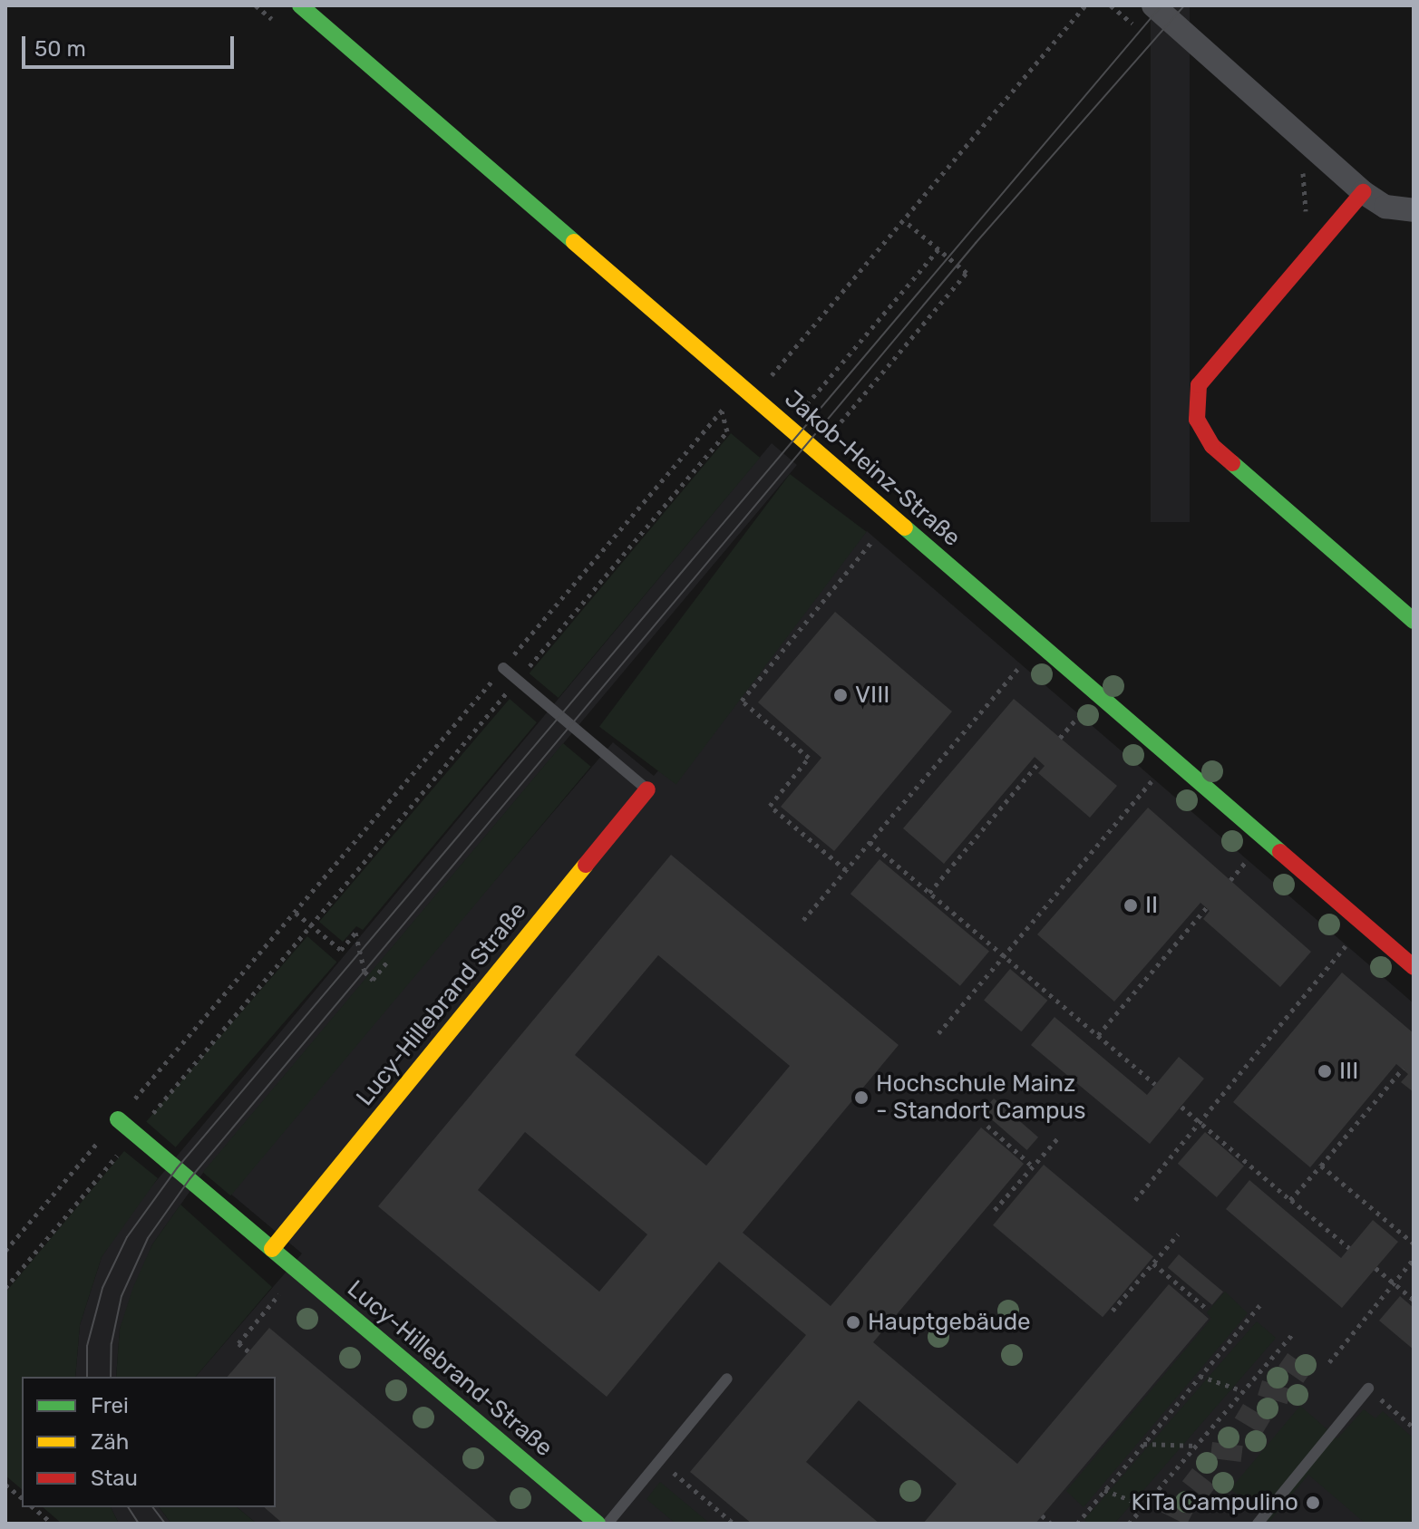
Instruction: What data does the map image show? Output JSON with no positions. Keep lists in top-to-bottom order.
{
  "streets": {
    "street": ["Jakob-Heinz-Straße", "Lucy-Hillebrand Straße", "Lucy-Hillebrand-Straße"]
  },
  "crossings": [
    ["Lucy-Hillebrand Straße", "Lucy-Hillebrand-Straße"]
  ],
  "places": [
    "VIII",
    "II",
    "III",
    "Hochschule Mainz - Standort Campus",
    "Hauptgebäude",
    "KiTa Campulino"
  ],
  "legend": ["Frei", "Zäh", "Stau"],
  "scale_bar": "50 m"
}
